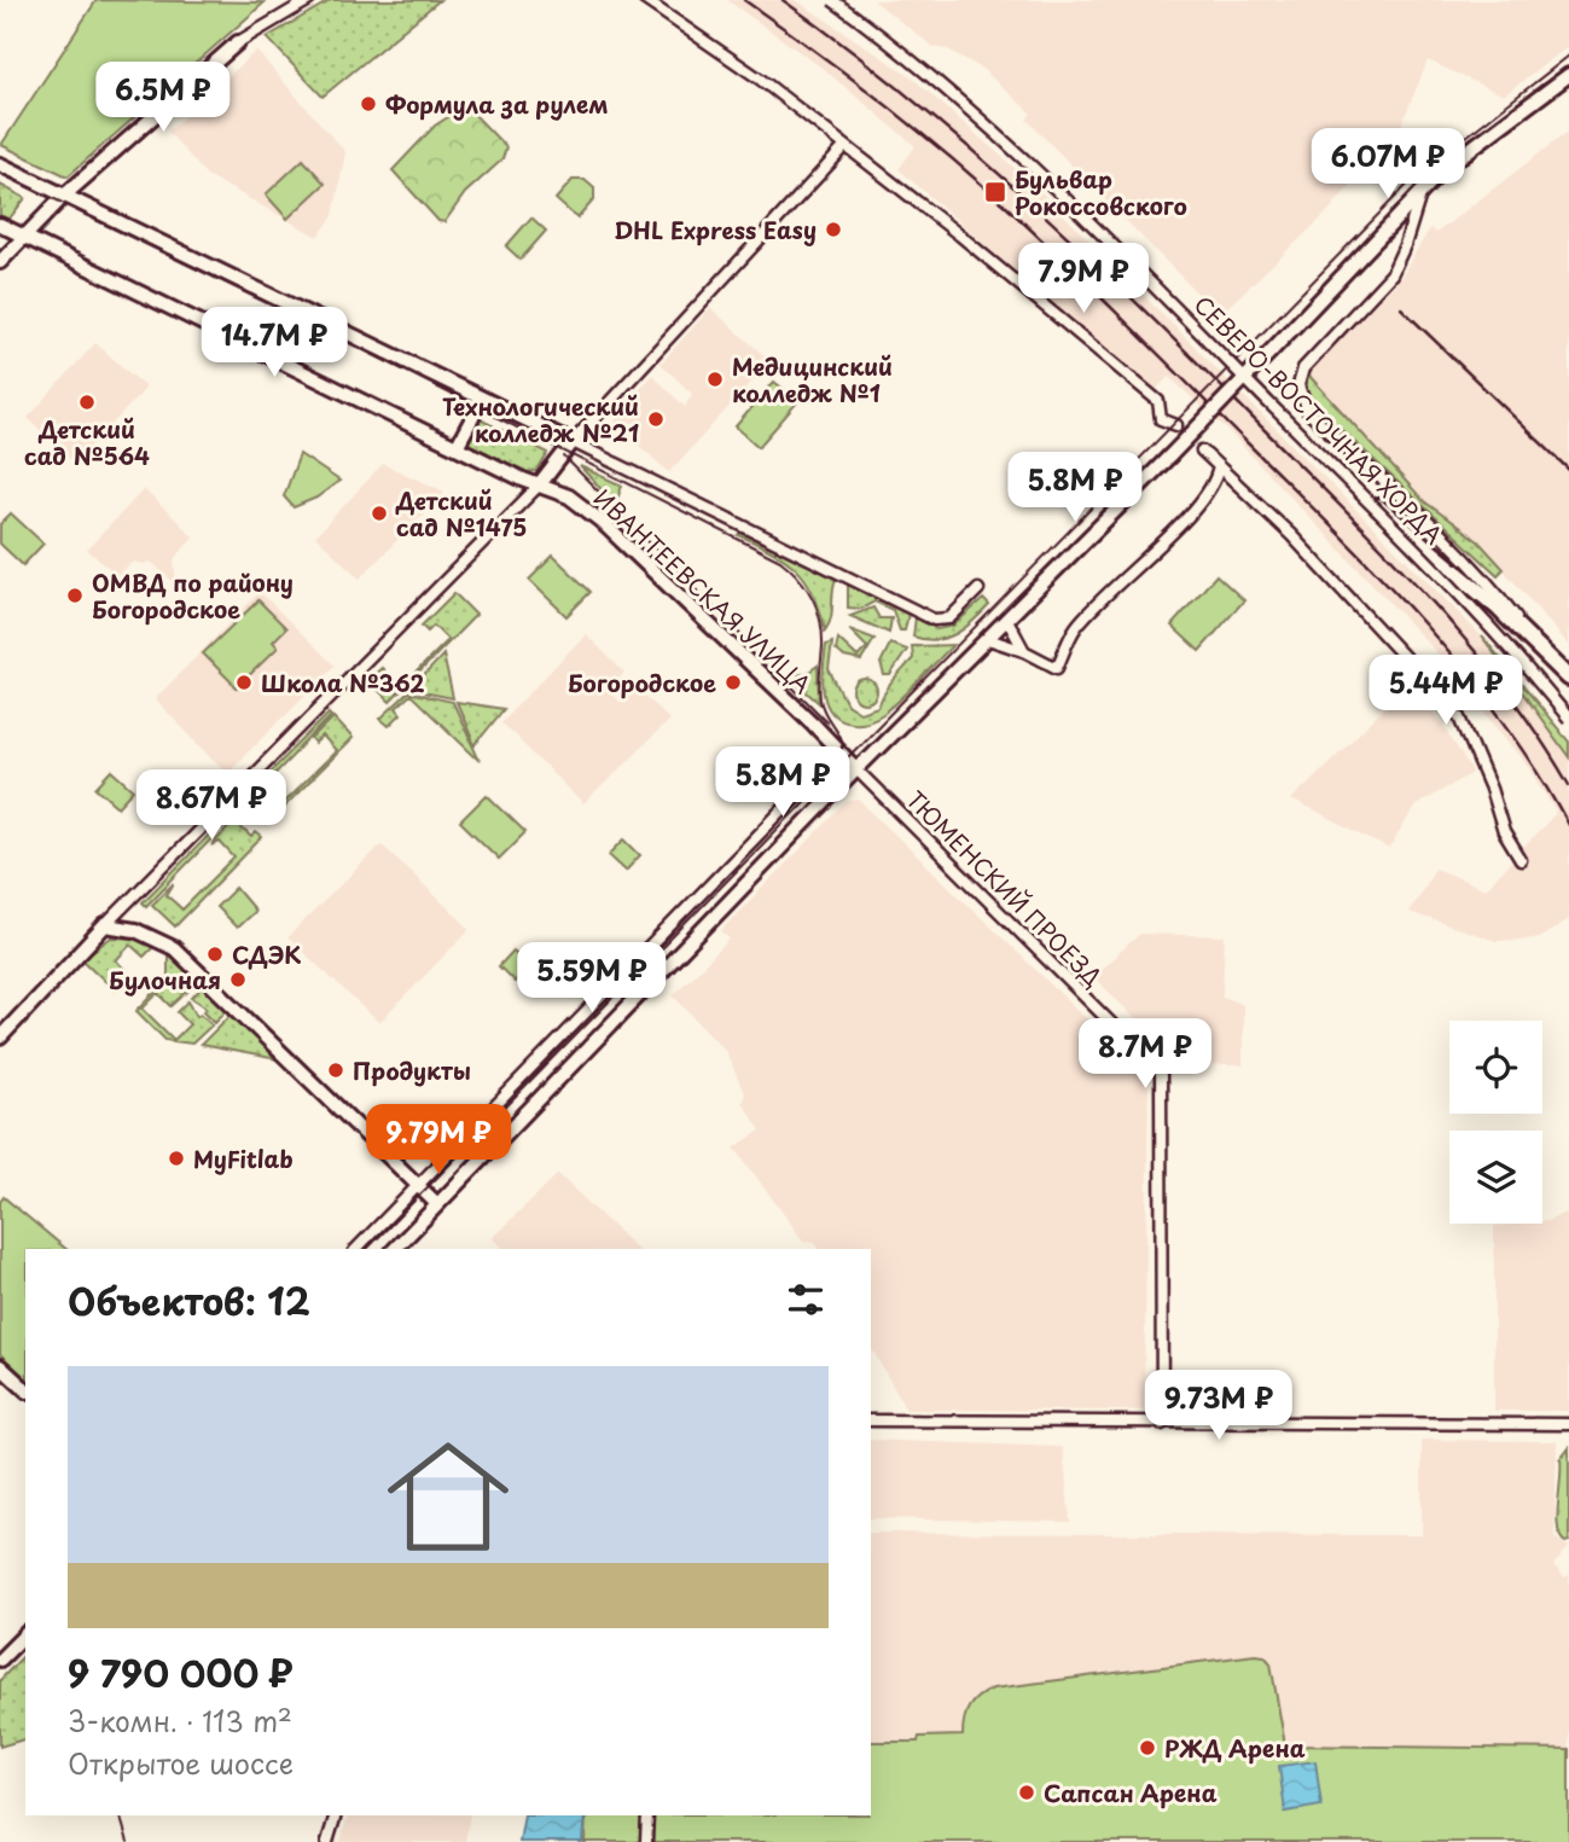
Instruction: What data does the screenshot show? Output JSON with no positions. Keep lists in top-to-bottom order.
{
  "streets": {
    "main road": ["СЕВЕРО-ВОСТОЧНАЯ ХОРДА"],
    "street": ["ИВАНТЕЕВСКАЯ УЛИЦА", "ТЮМЕНСКИЙ ПРОЕЗД"]
  },
  "crossings": [
    ["ИВАНТЕЕВСКАЯ УЛИЦА", "ТЮМЕНСКИЙ ПРОЕЗД"]
  ],
  "places": {
    "other": [
      "Формула за рулем",
      "DHL Express Easy",
      "Медицинский колледж №1",
      "Детский сад №564",
      "Технологический колледж №21",
      "Детский сад №1475",
      "ОМВД по району Богородское",
      "Школа №362",
      "Богородское",
      "СДЭК",
      "Булочная",
      "Продукты",
      "MyFitlab",
      "РЖД Арена",
      "Сапсан Арена"
    ],
    "transit": ["Бульвар Рокоссовского"]
  },
  "page": {
    "price": [
      "6.5M ₽",
      "6.07M ₽",
      "7.9M ₽",
      "14.7M ₽",
      "5.8M ₽",
      "5.44M ₽",
      "5.8M ₽",
      "8.67M ₽",
      "5.59M ₽",
      "8.7M ₽",
      "9.79M ₽",
      "9.73M ₽"
    ],
    "heading": "Объектов: 12",
    "list": [
      {
        "name": "9 790 000 ₽",
        "note": "3-комн. · 113 m² · Открытое шоссе"
      }
    ]
  }
}
